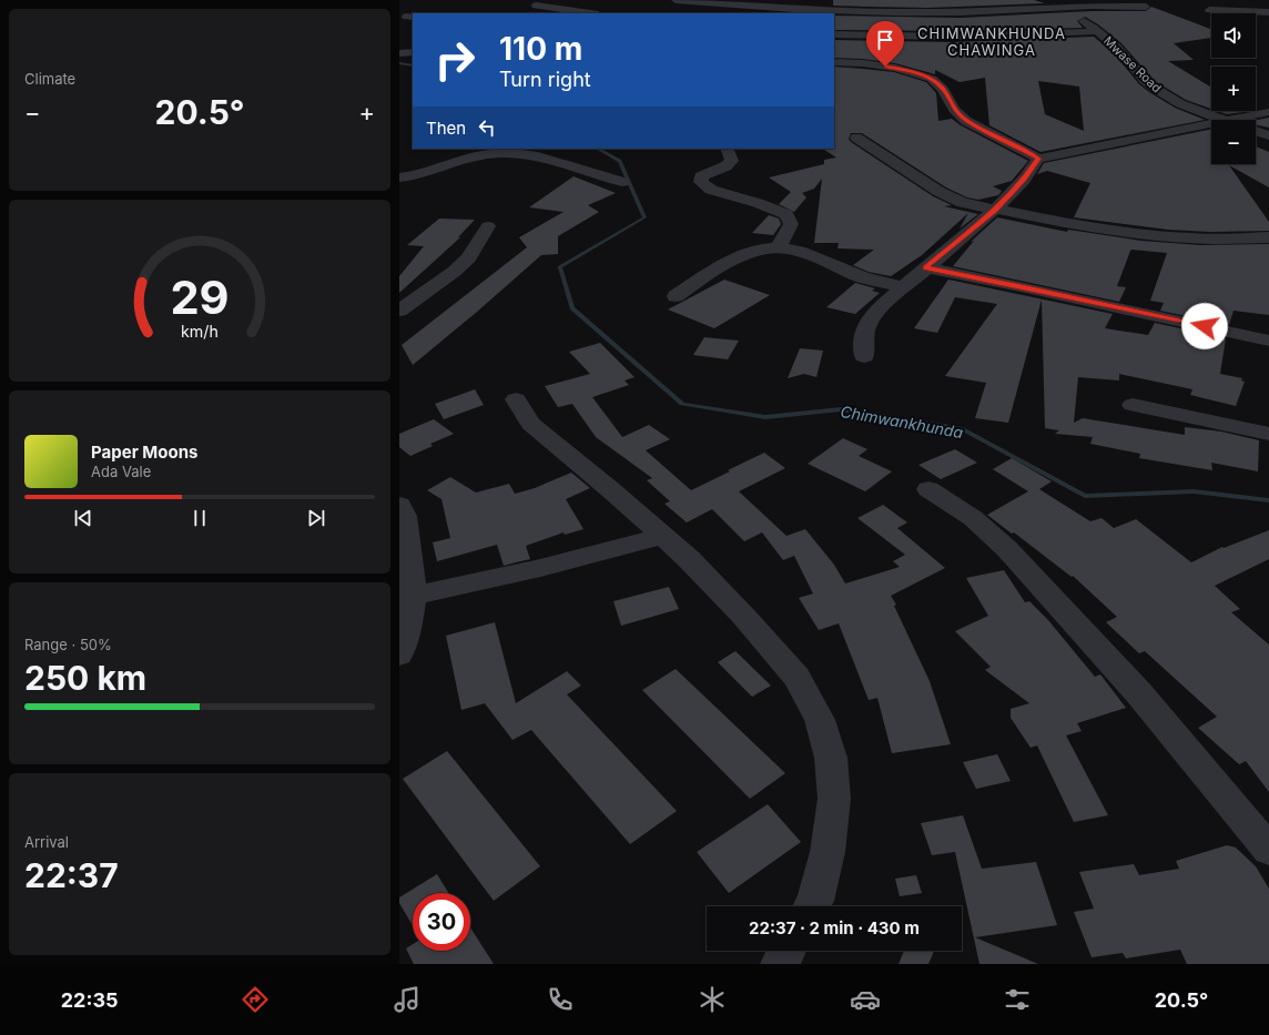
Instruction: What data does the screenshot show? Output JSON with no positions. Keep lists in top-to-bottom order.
{
  "streets": {
    "street": ["Mwase Road"]
  },
  "districts": ["CHIMWANKHUNDA CHAWINGA"],
  "water": ["Chimwankhunda"],
  "page": {
    "tile": [
      "Climate",
      ["Range · 50%", "250 km"],
      ["Arrival", "22:37"]
    ],
    "map_buttons": ["+", "−"],
    "turn": ["110 m", "Turn right"],
    "heat": ["−", "20.5°", "+"],
    "then": "Then",
    "song": ["Paper Moons", "Ada Vale"],
    "limit": "30",
    "trip": "22:37 · 2 min · 430 m",
    "tabs": ["22:35", "20.5°"],
    "gauge": ["29", "km/h"]
  }
}
